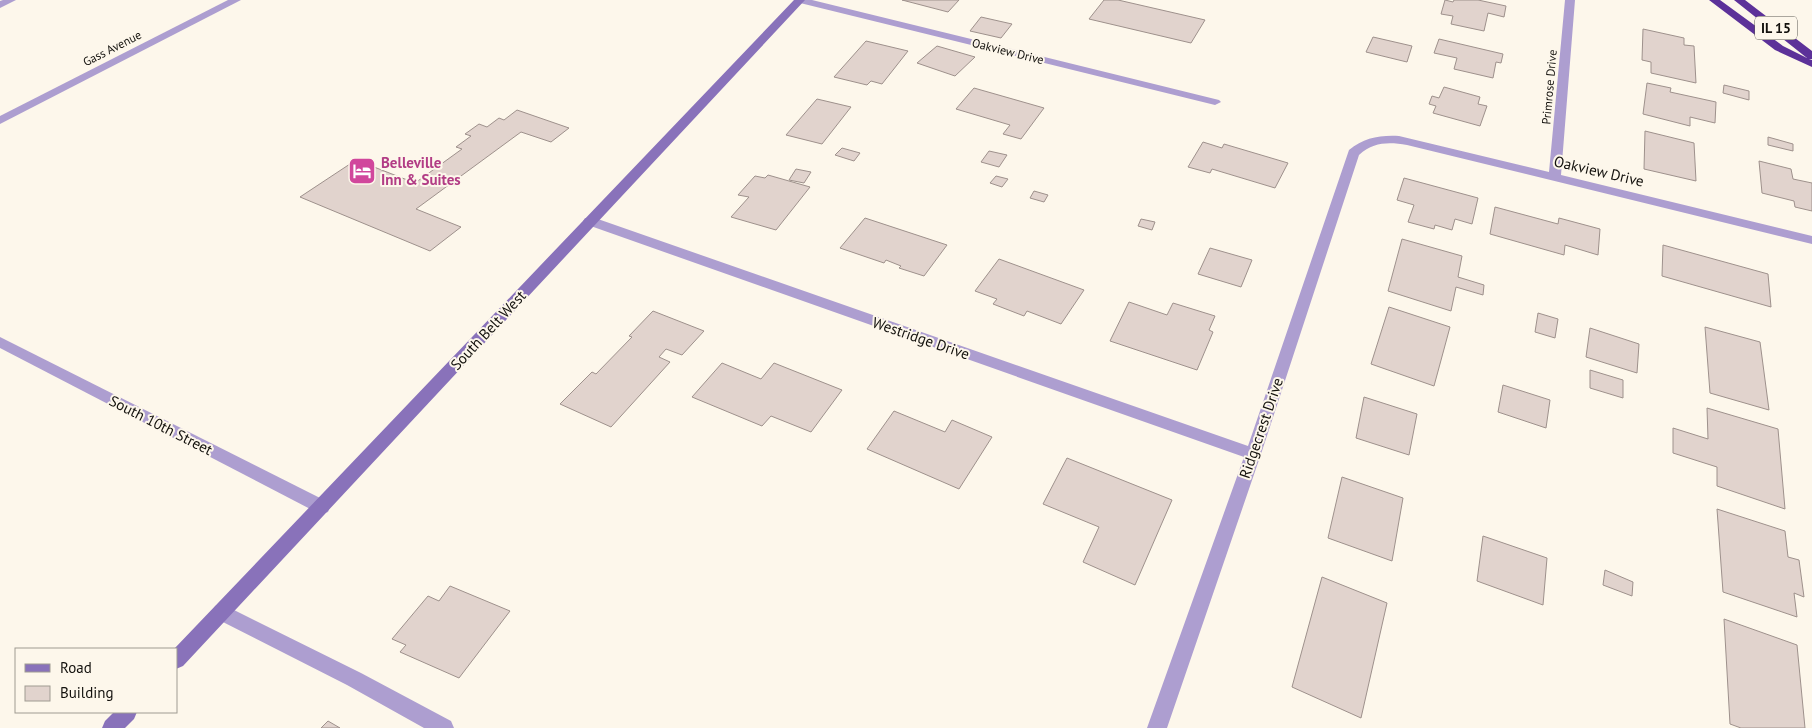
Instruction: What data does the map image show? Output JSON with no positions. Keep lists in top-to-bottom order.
{
  "streets": {
    "highway": ["IL 15"],
    "main road": ["South Belt West"],
    "street": [
      "Gass Avenue",
      "Oakview Drive",
      "Primrose Drive",
      "Westridge Drive",
      "South 10th Street",
      "Ridgecrest Drive"
    ]
  },
  "crossings": [
    ["Oakview Drive", "Primrose Drive"],
    ["Oakview Drive", "South Belt West"],
    ["Oakview Drive", "Ridgecrest Drive"],
    ["South Belt West", "Westridge Drive"],
    ["South Belt West", "South 10th Street"],
    ["Westridge Drive", "Ridgecrest Drive"]
  ],
  "places": {
    "hotel": ["Belleville Inn & Suites"]
  },
  "legend": ["Road", "Building"]
}
